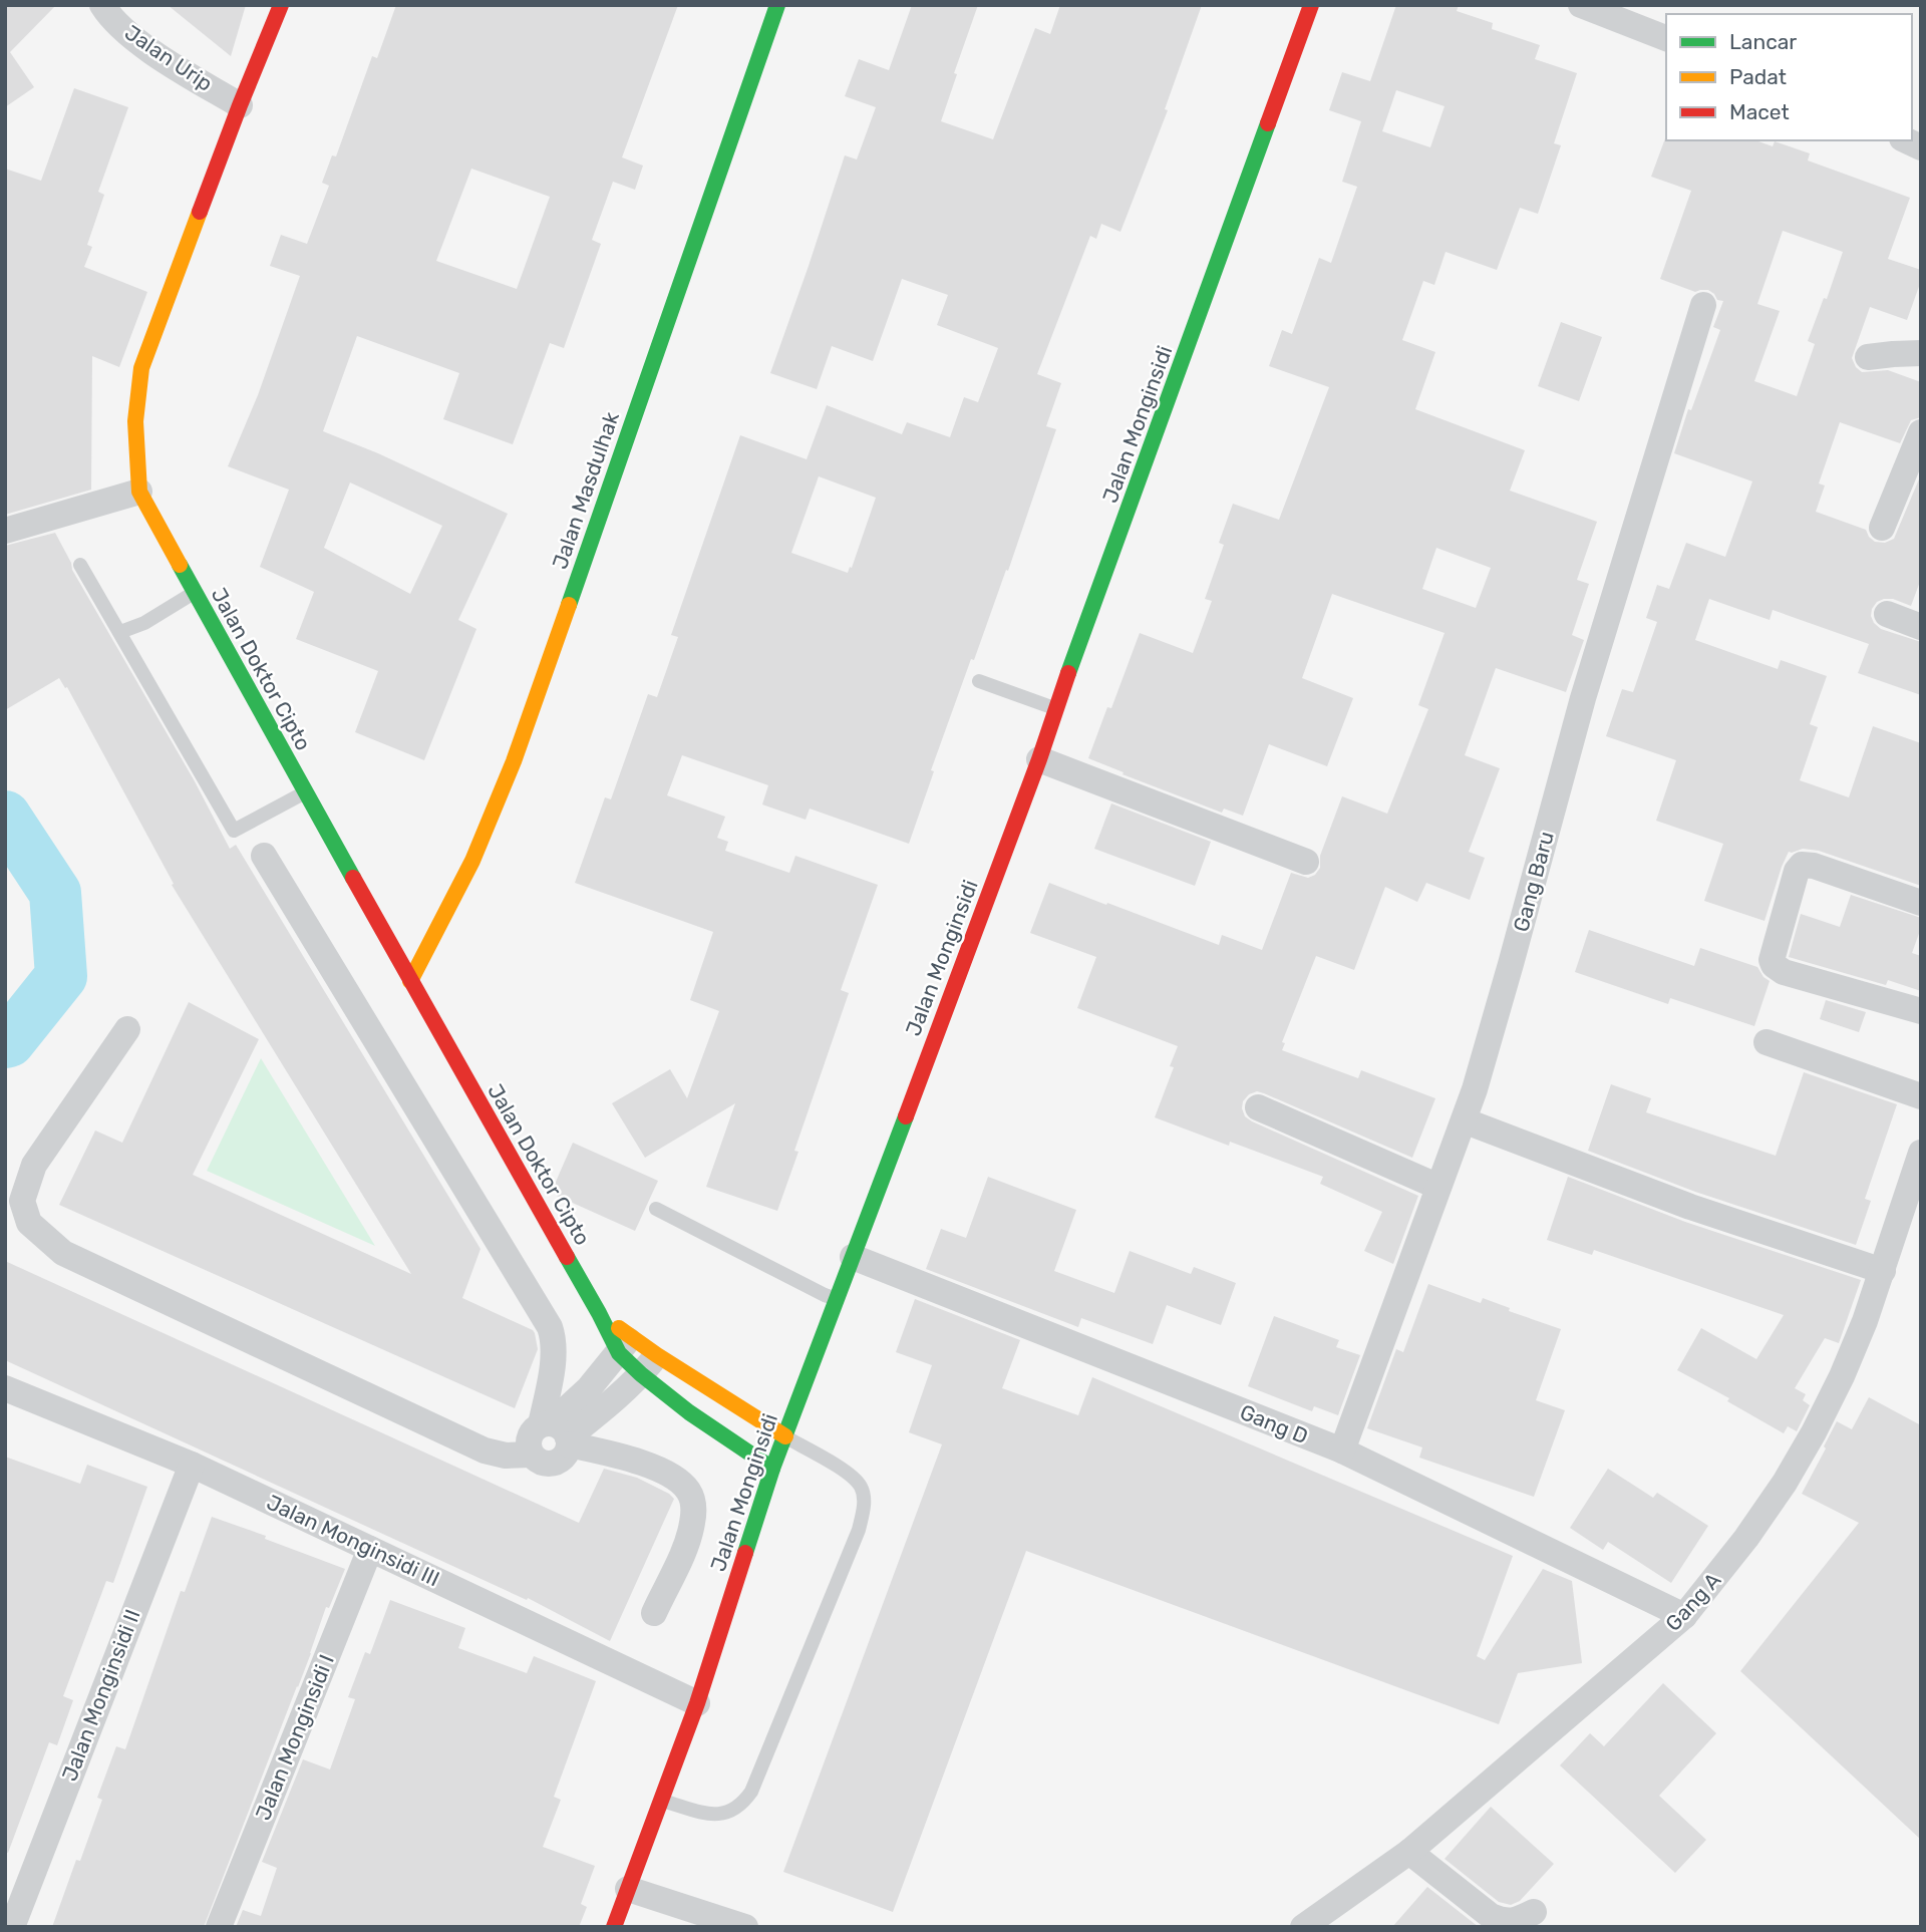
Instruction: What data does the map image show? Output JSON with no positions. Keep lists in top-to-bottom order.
{
  "streets": {
    "street": [
      "Jalan Urip",
      "Jalan Monginsidi",
      "Jalan Masdulhak",
      "Jalan Doktor Cipto",
      "Gang Baru",
      "Gang D",
      "Jalan Monginsidi III",
      "Gang A",
      "Jalan Monginsidi II",
      "Jalan Monginsidi I"
    ]
  },
  "crossings": [
    ["Jalan Urip", "Jalan Doktor Cipto"],
    ["Jalan Monginsidi", "Jalan Doktor Cipto"],
    ["Jalan Monginsidi", "Gang D"],
    ["Jalan Monginsidi", "Jalan Monginsidi III"],
    ["Jalan Masdulhak", "Jalan Doktor Cipto"],
    ["Gang Baru", "Gang D"],
    ["Gang D", "Gang A"],
    ["Jalan Monginsidi III", "Jalan Monginsidi II"],
    ["Jalan Monginsidi III", "Jalan Monginsidi I"]
  ],
  "legend": ["Lancar", "Padat", "Macet"]
}
